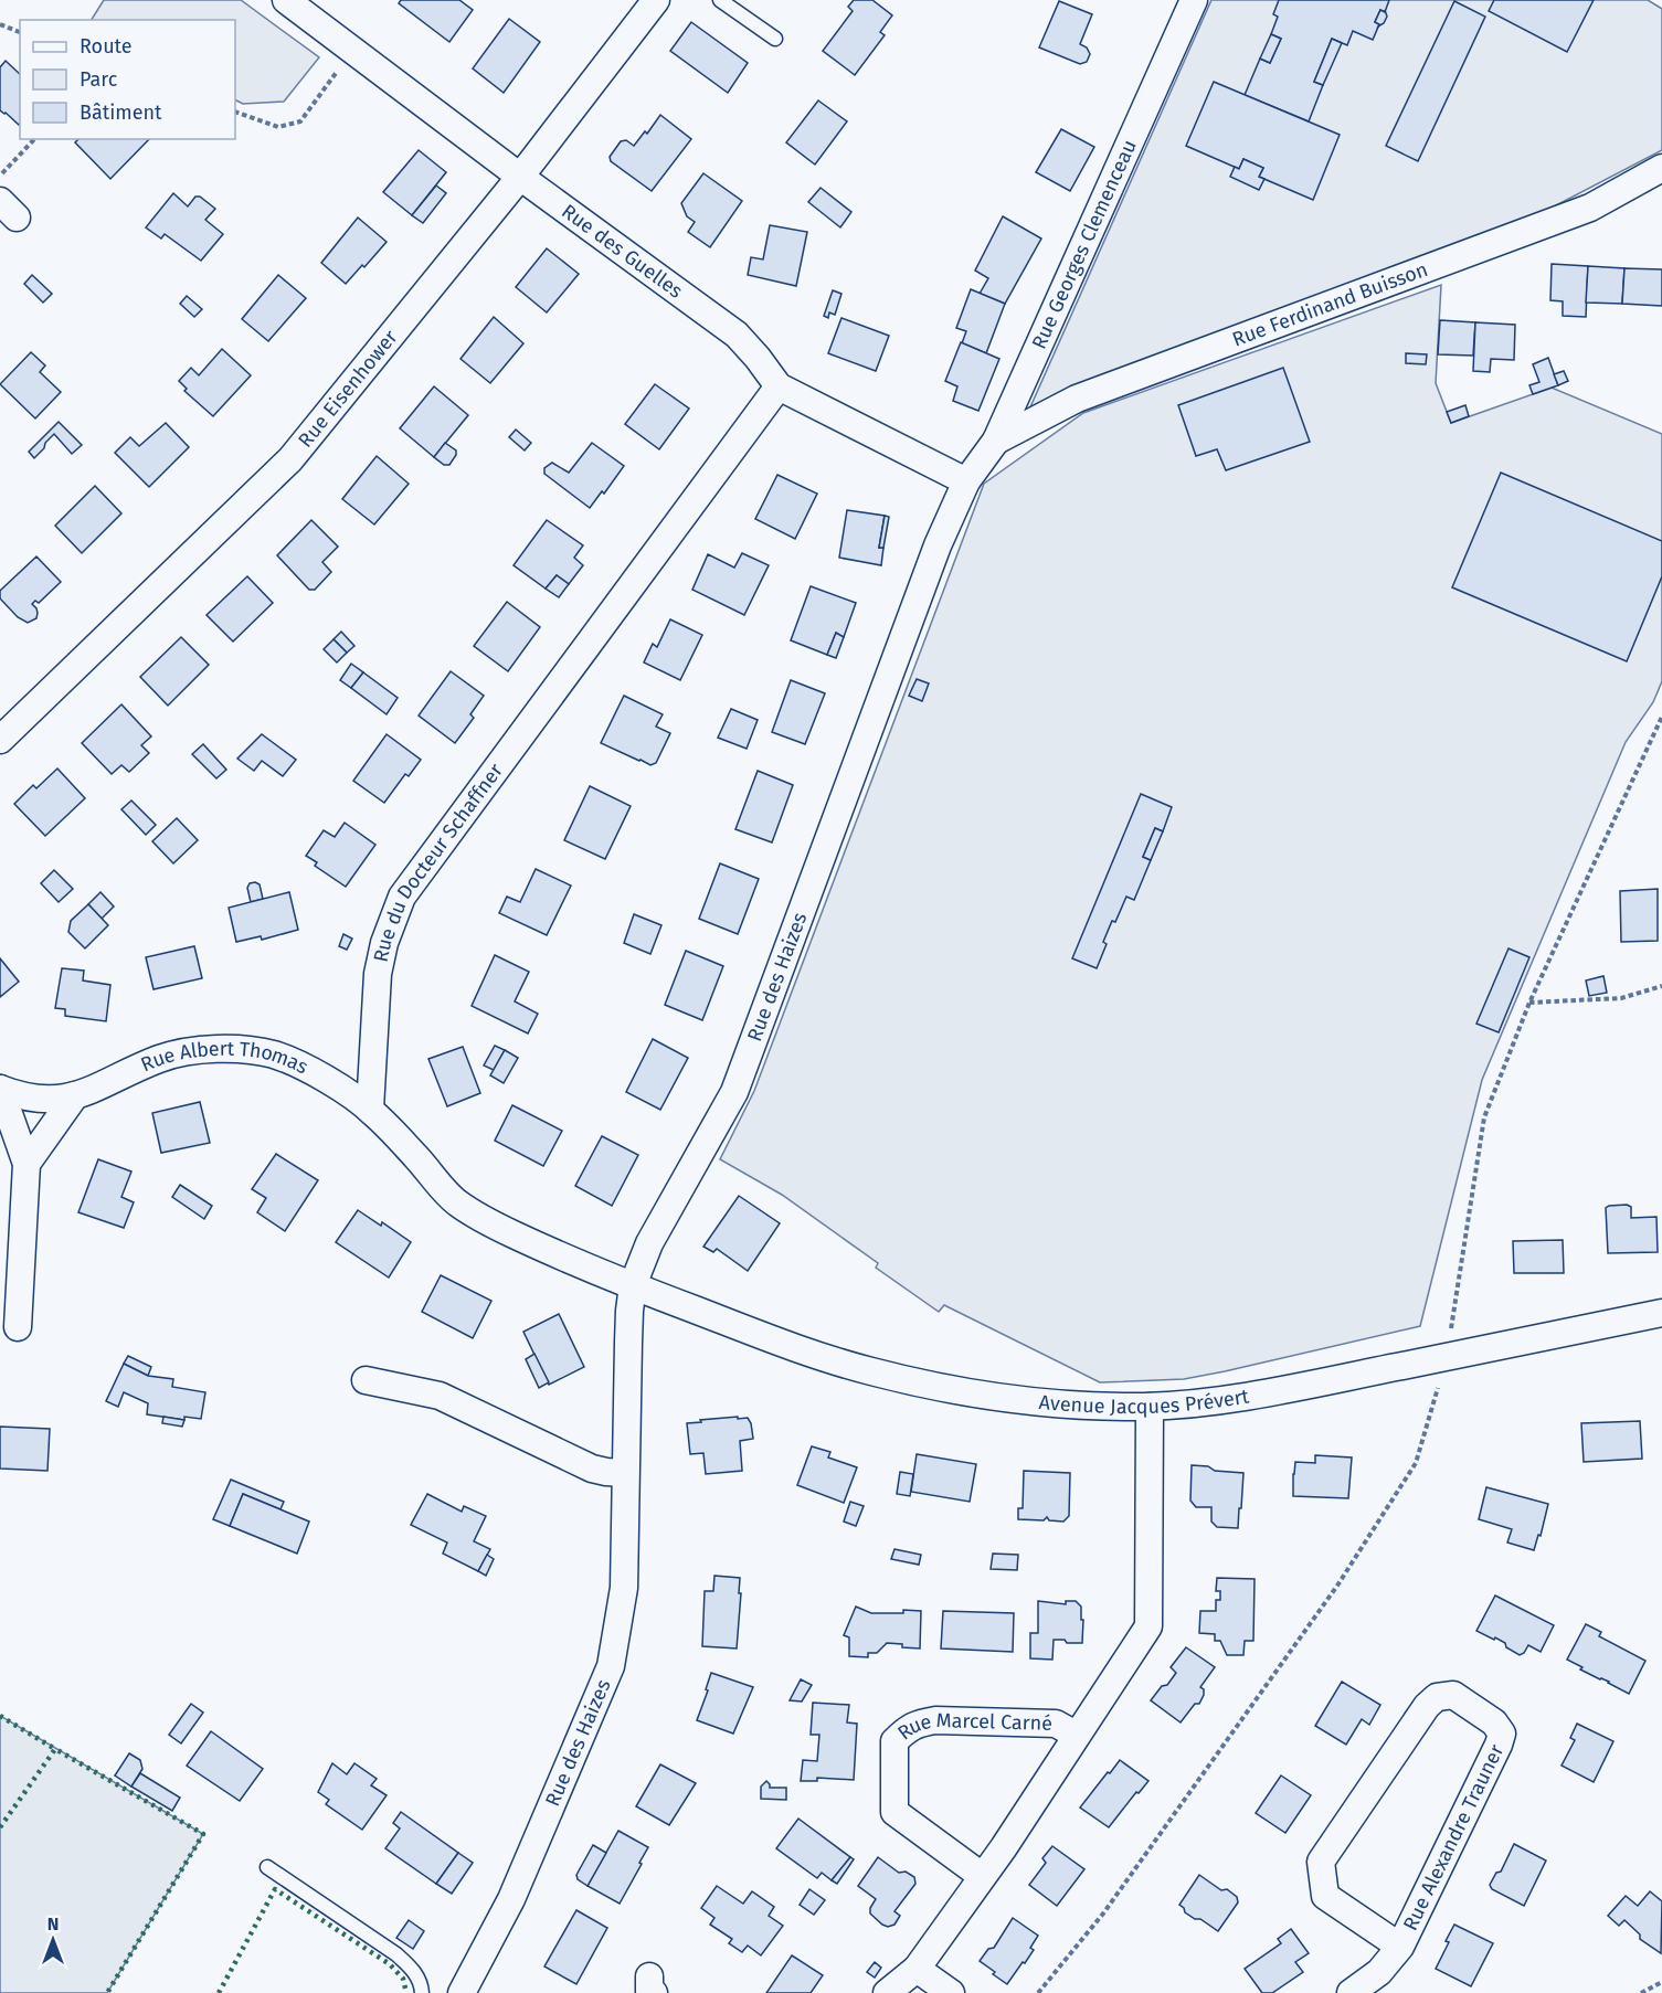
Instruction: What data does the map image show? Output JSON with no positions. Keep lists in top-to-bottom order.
{
  "streets": {
    "street": [
      "Rue Georges Clemenceau",
      "Rue des Guelles",
      "Rue Ferdinand Buisson",
      "Rue Eisenhower",
      "Rue du Docteur Schaffner",
      "Rue des Haizes",
      "Rue Albert Thomas",
      "Avenue Jacques Prévert",
      "Rue Marcel Carné",
      "Rue Alexandre Trauner"
    ]
  },
  "crossings": [
    ["Rue Georges Clemenceau", "Rue des Guelles"],
    ["Rue Georges Clemenceau", "Rue Ferdinand Buisson"],
    ["Rue Georges Clemenceau", "Rue des Haizes"],
    ["Rue des Guelles", "Rue Eisenhower"],
    ["Rue des Guelles", "Rue du Docteur Schaffner"],
    ["Rue des Guelles", "Rue des Haizes"],
    ["Rue du Docteur Schaffner", "Rue Albert Thomas"],
    ["Rue des Haizes", "Avenue Jacques Prévert"],
    ["Avenue Jacques Prévert", "Rue Marcel Carné"]
  ],
  "legend": ["Route", "Parc", "Bâtiment"],
  "north": "top"
}
